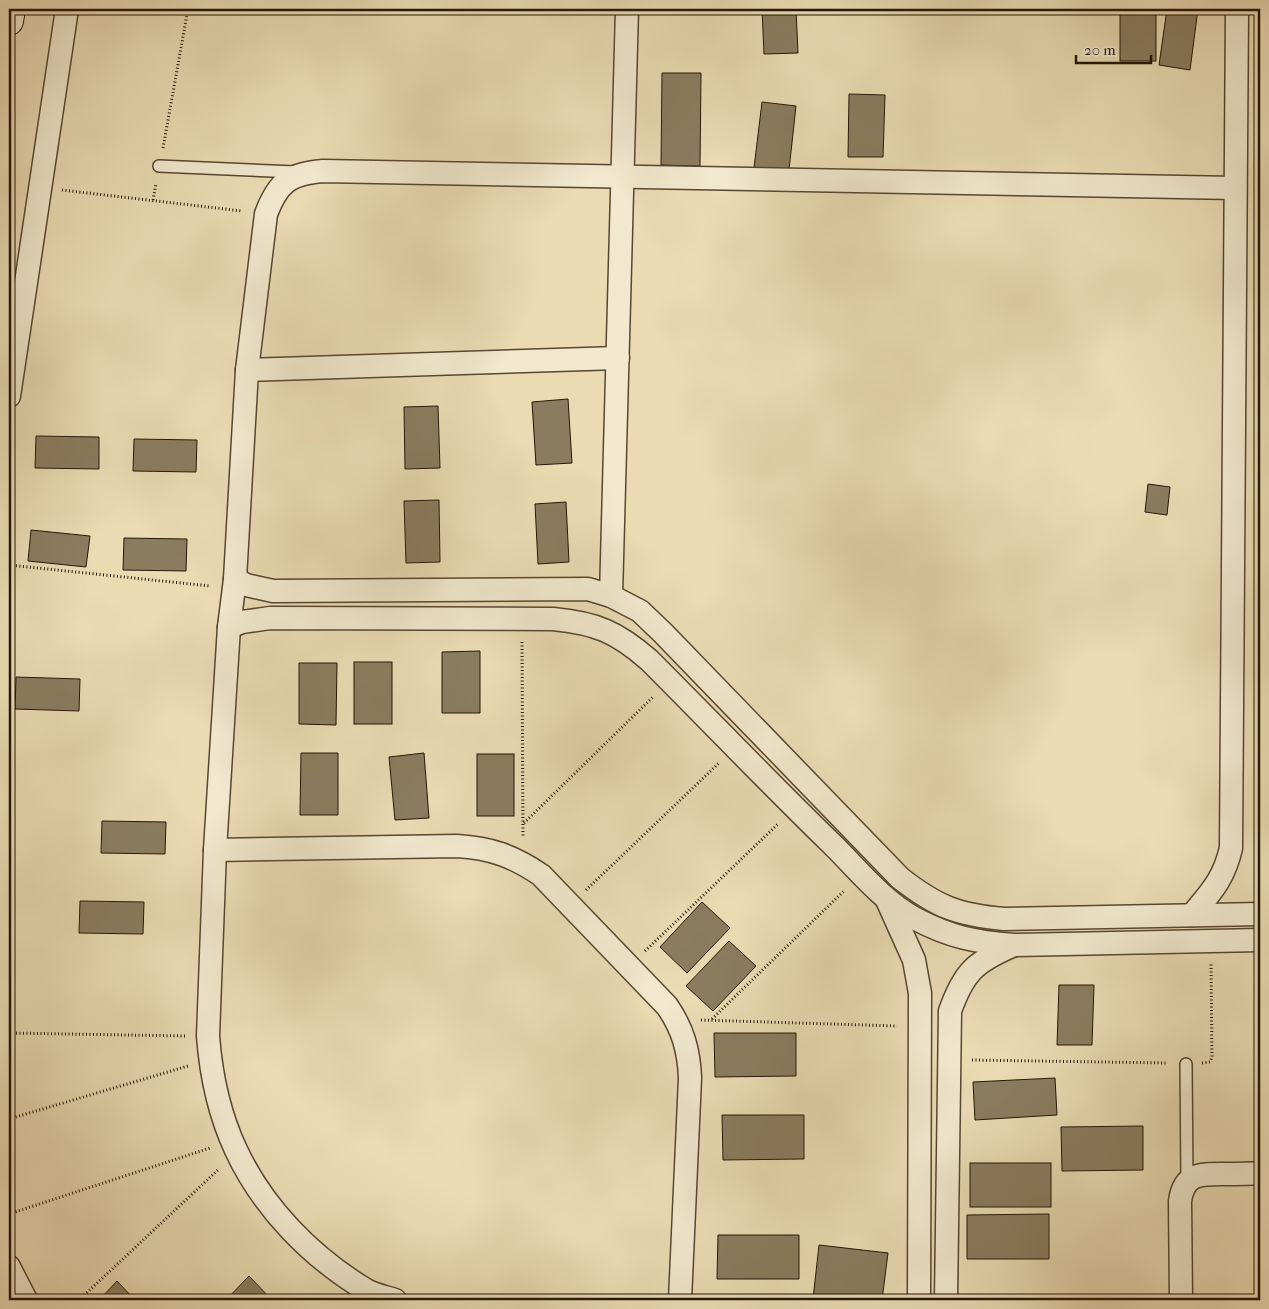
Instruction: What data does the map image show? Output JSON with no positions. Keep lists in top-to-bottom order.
{
  "scale_bar": "20 m"
}
